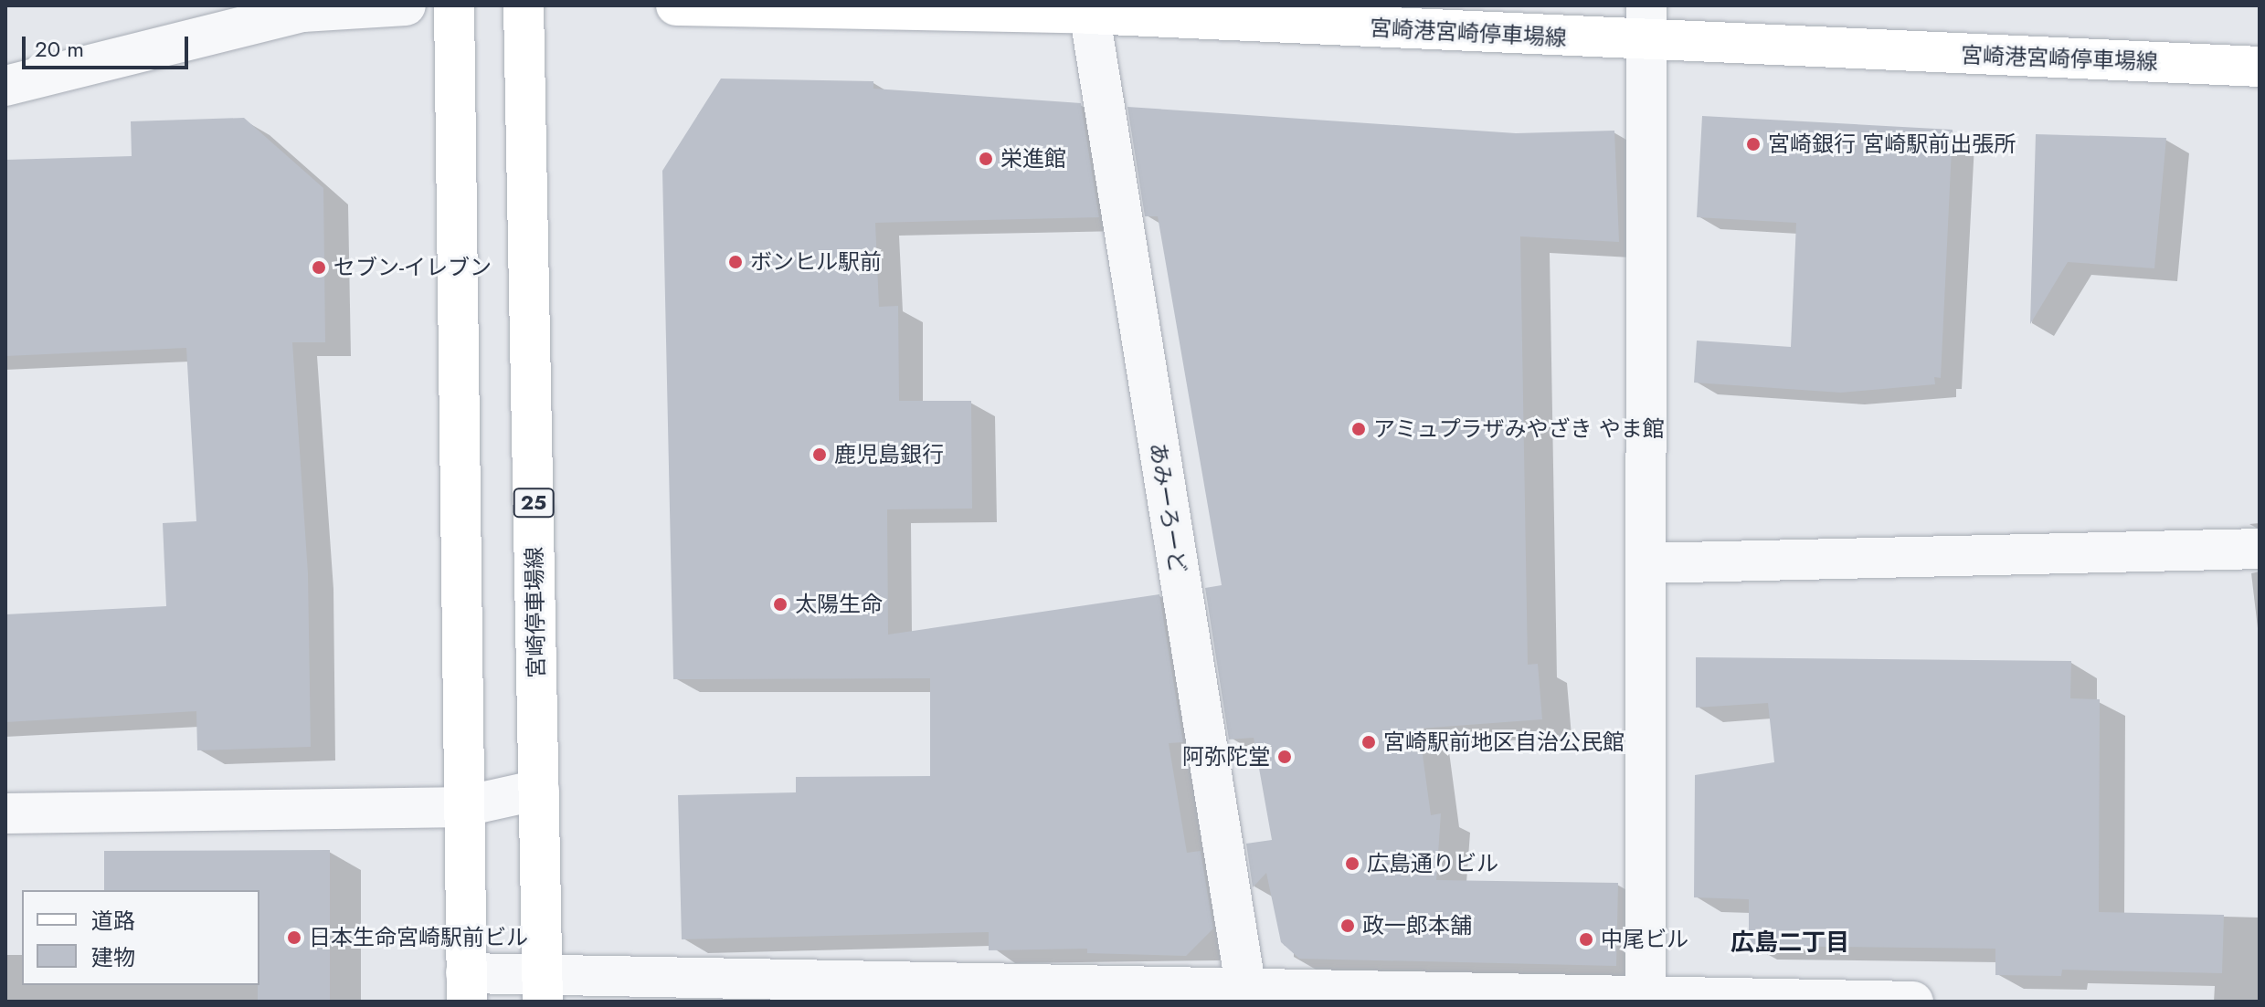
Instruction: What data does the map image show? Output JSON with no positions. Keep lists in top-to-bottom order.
{
  "streets": {
    "main road": ["宮崎港宮崎停車場線", "25", "宮崎停車場線"],
    "street": ["あみーろーど"]
  },
  "crossings": [
    ["宮崎港宮崎停車場線", "あみーろーど"]
  ],
  "districts": ["広島二丁目"],
  "places": [
    "宮崎銀行 宮崎駅前出張所",
    "栄進館",
    "ボンヒル駅前",
    "セブン-イレブン",
    "アミュプラザみやざき やま館",
    "鹿児島銀行",
    "太陽生命",
    "宮崎駅前地区自治公民館",
    "阿弥陀堂",
    "広島通りビル",
    "政一郎本舗",
    "日本生命宮崎駅前ビル",
    "中尾ビル"
  ],
  "legend": ["道路", "建物"],
  "scale_bar": "20 m"
}
